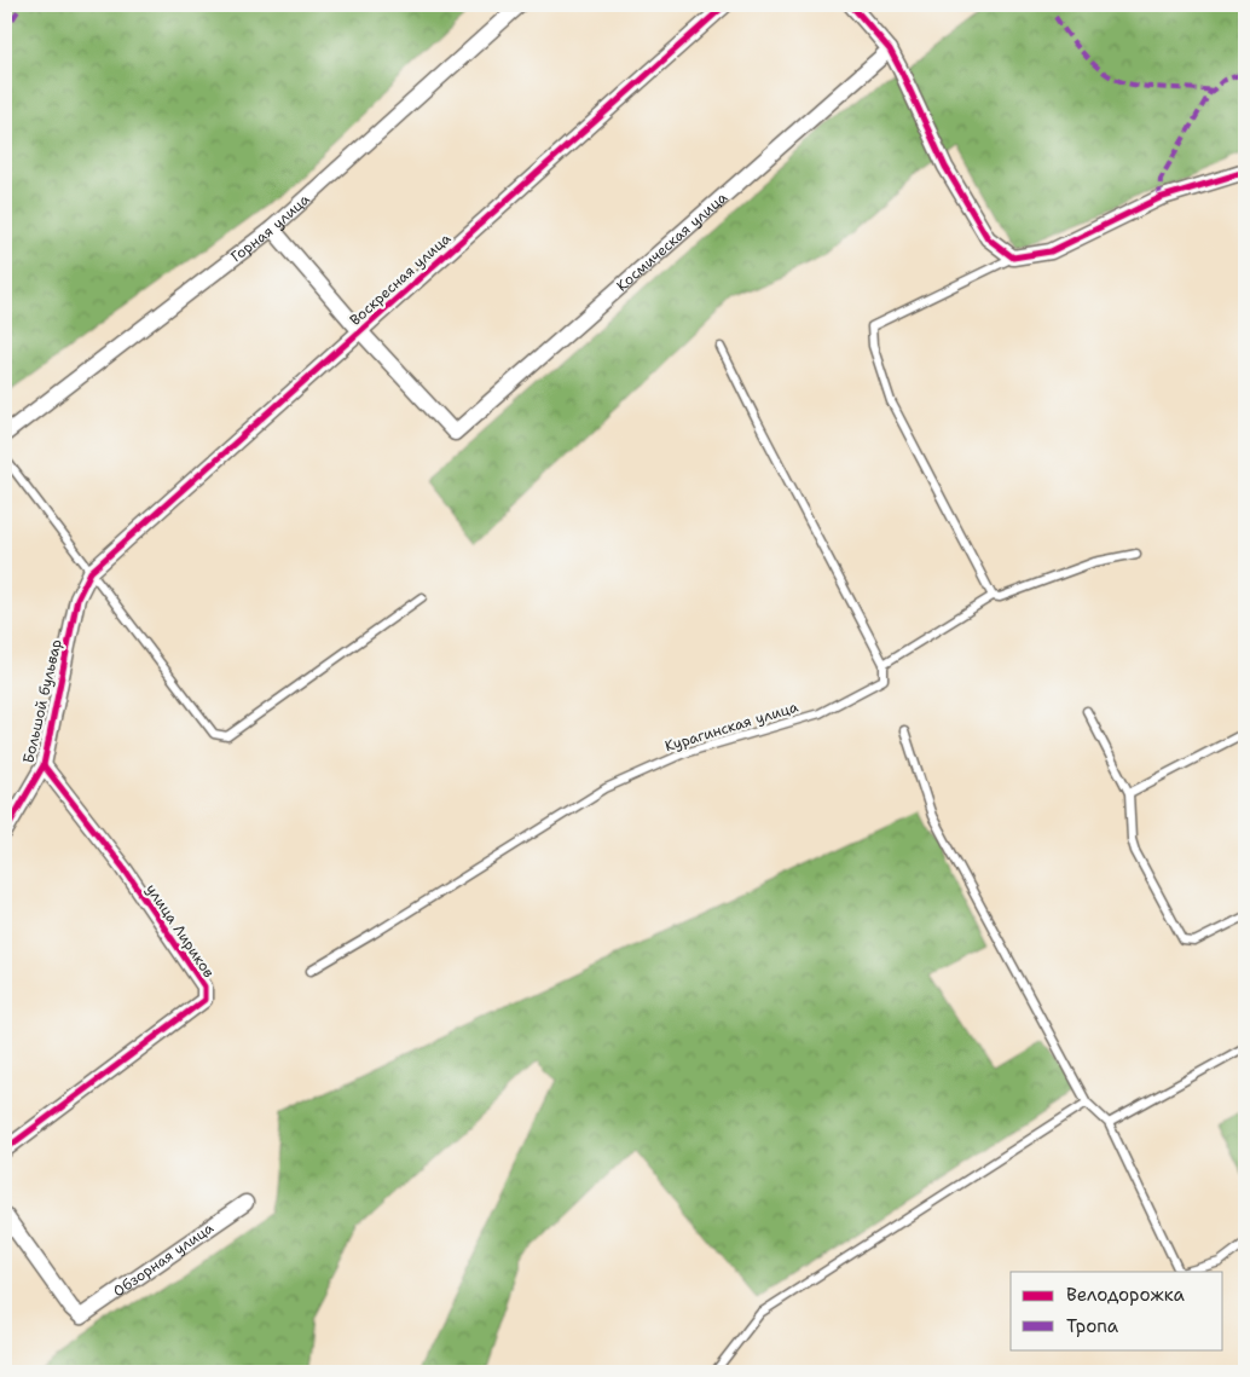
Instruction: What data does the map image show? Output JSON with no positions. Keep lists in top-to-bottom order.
{
  "streets": {
    "street": [
      "Горная улица",
      "Космическая улица",
      "Воскресная улица",
      "Большой бульвар",
      "улица Лириков",
      "Обзорная улица"
    ],
    "lane": ["Курагинская улица"]
  },
  "crossings": [
    ["Космическая улица", "Воскресная улица"],
    ["Воскресная улица", "Большой бульвар"],
    ["Большой бульвар", "улица Лириков"]
  ],
  "legend": ["Велодорожка", "Тропа"]
}
